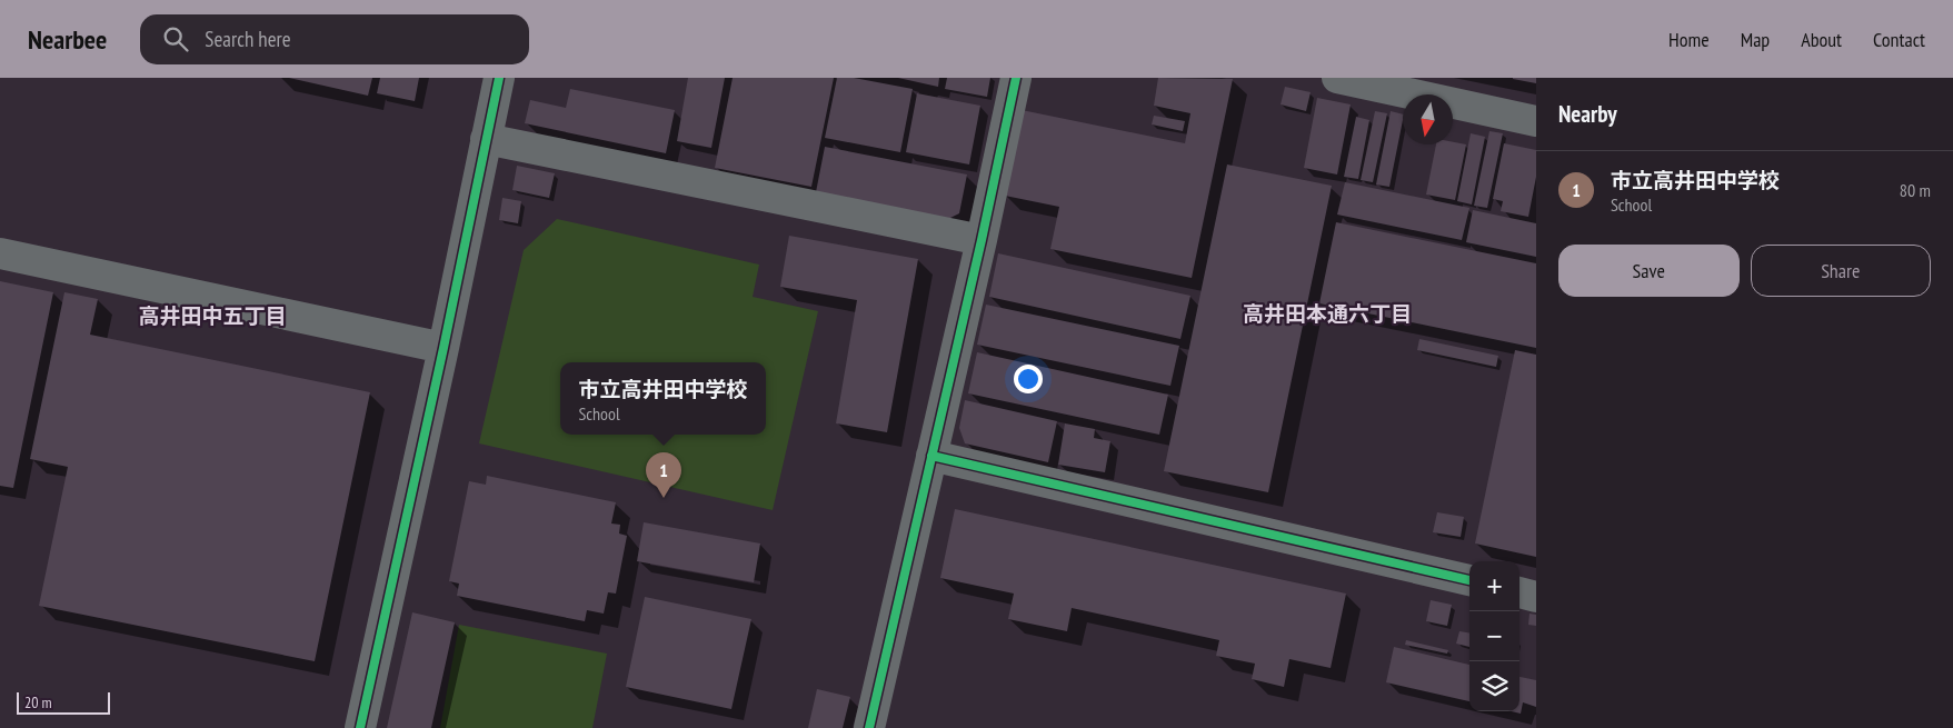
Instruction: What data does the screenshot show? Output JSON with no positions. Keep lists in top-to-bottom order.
{
  "districts": ["高井田本通六丁目", "高井田中五丁目"],
  "scale_bar": "20 m",
  "north": "bottom",
  "page": {
    "header": "Nearbee",
    "search": "Search here",
    "nav": [
      "Home",
      "Map",
      "About",
      "Contact"
    ],
    "heading": "Nearby",
    "list": [
      {
        "mark": "1",
        "name": "市立高井田中学校",
        "note": "School",
        "value": "80 m"
      }
    ],
    "buttons": ["Save", "Share"],
    "popup": ["市立高井田中学校", "School"],
    "pins": "1",
    "map_buttons": ["+", "−"],
    "scale": "20 m"
  }
}
